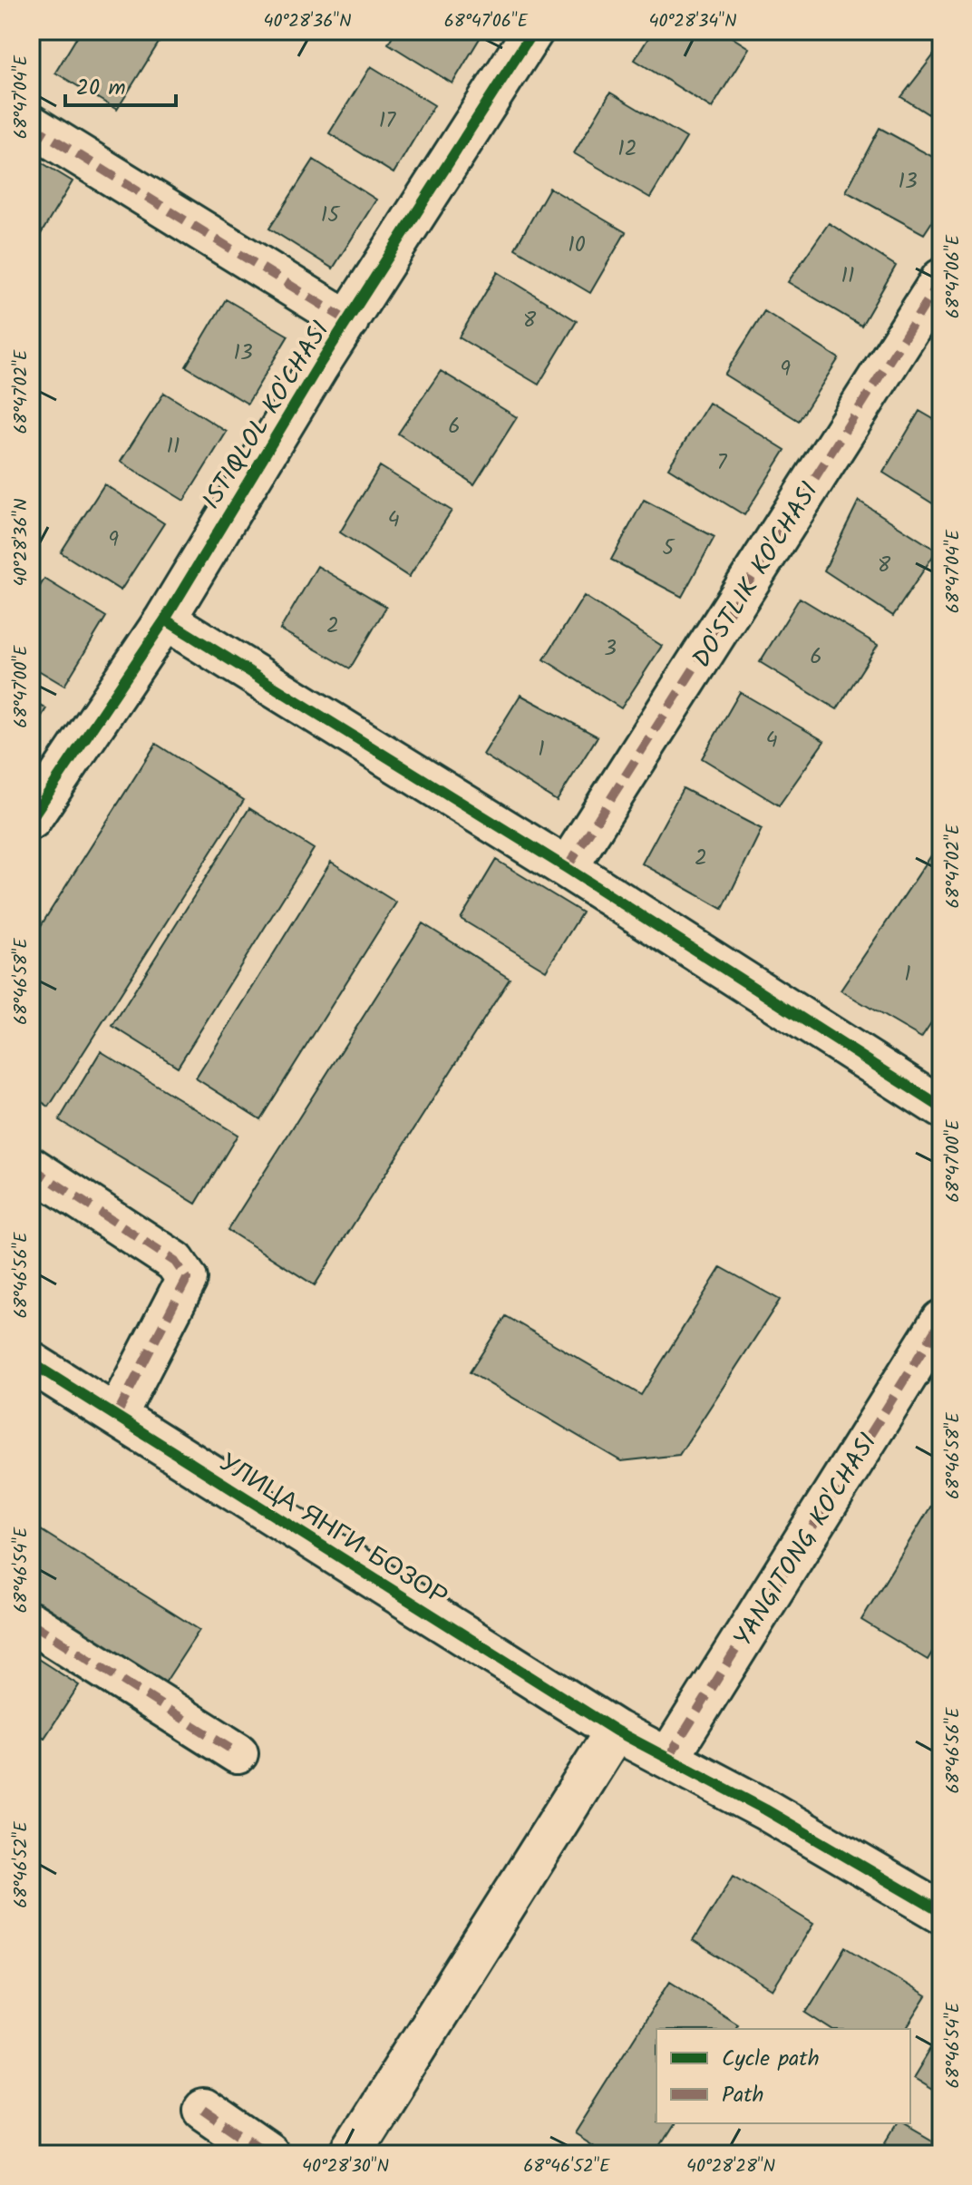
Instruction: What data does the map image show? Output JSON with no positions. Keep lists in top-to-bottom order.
{
  "streets": {
    "street": [
      "ISTIQLOL KO'CHASI",
      "DO'STLIK KO'CHASI",
      "УЛИЦА ЯНГИ БОЗОР",
      "YANGITONG KO'CHASI"
    ]
  },
  "crossings": [
    ["УЛИЦА ЯНГИ БОЗОР", "YANGITONG KO'CHASI"]
  ],
  "house_numbers": [
    "17",
    "12",
    "13",
    "15",
    "10",
    "11",
    "8",
    "13",
    "9",
    "6",
    "11",
    "7",
    "4",
    "9",
    "5",
    "8",
    "2",
    "3",
    "6",
    "4",
    "1",
    "2",
    "1"
  ],
  "legend": ["Cycle path", "Path"],
  "scale_bar": "20 m",
  "coordinates": [
    "40°28'36\"N",
    "68°47'06\"E",
    "40°28'34\"N",
    "68°47'04\"E",
    "68°47'02\"E",
    "68°47'00\"E",
    "68°46'58\"E",
    "68°46'56\"E",
    "68°46'54\"E",
    "68°46'52\"E",
    "40°28'30\"N",
    "40°28'28\"N"
  ]
}
